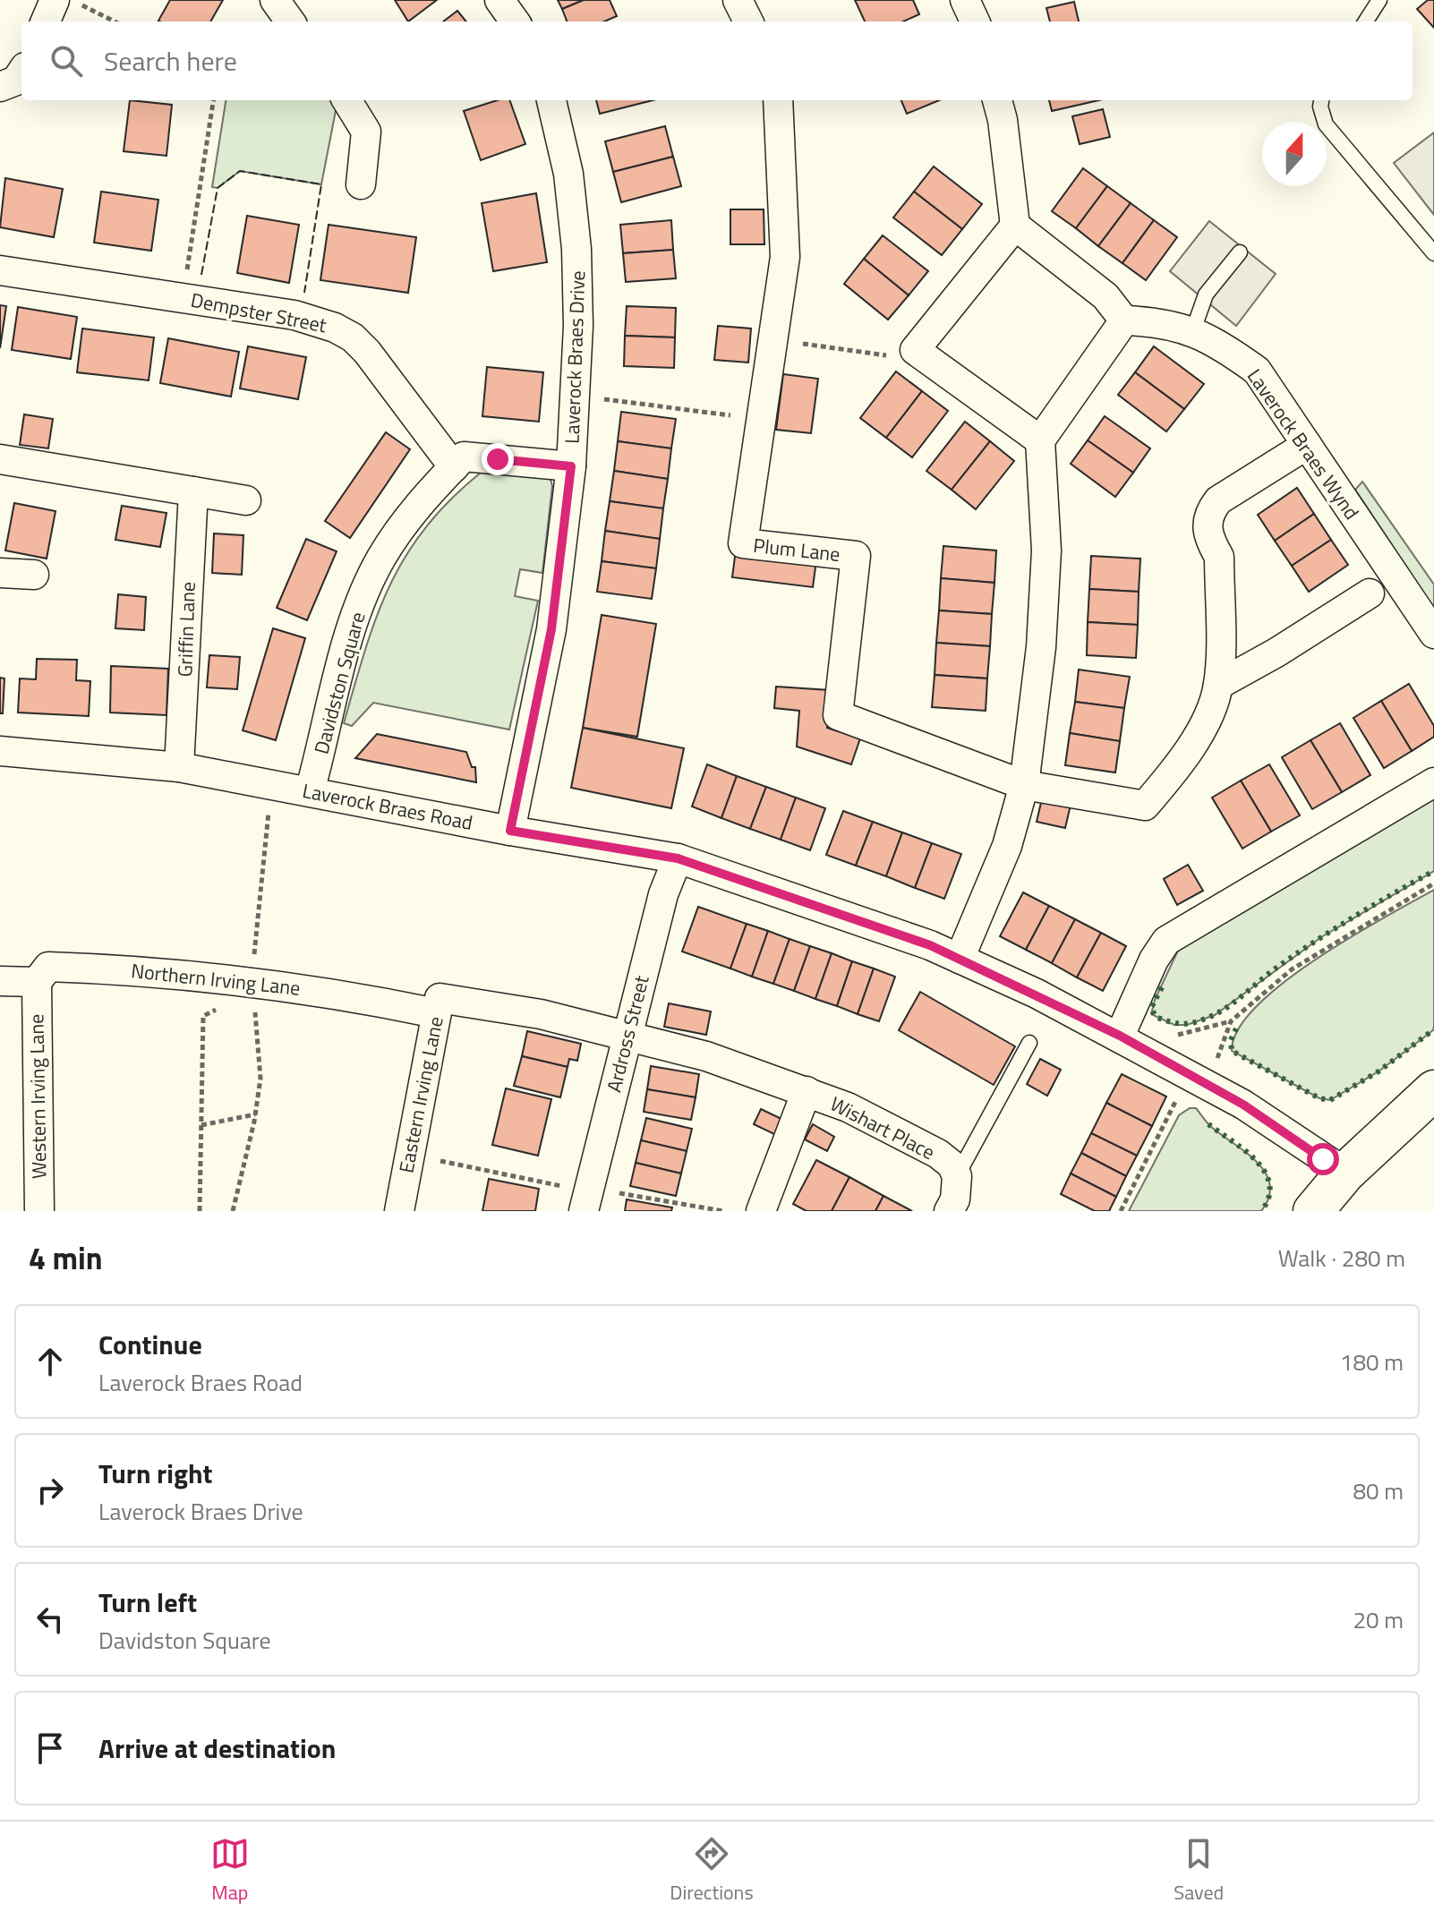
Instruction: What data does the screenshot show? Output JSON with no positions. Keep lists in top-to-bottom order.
{
  "streets": {
    "street": [
      "Dempster Street",
      "Laverock Braes Drive",
      "Laverock Braes Wynd",
      "Plum Lane",
      "Griffin Lane",
      "Davidston Square",
      "Laverock Braes Road",
      "Northern Irving Lane",
      "Ardross Street",
      "Eastern Irving Lane",
      "Western Irving Lane",
      "Wishart Place"
    ]
  },
  "crossings": [
    ["Dempster Street", "Davidston Square"],
    ["Laverock Braes Drive", "Davidston Square"],
    ["Laverock Braes Drive", "Laverock Braes Road"],
    ["Griffin Lane", "Laverock Braes Road"],
    ["Davidston Square", "Laverock Braes Road"],
    ["Laverock Braes Road", "Ardross Street"],
    ["Northern Irving Lane", "Eastern Irving Lane"],
    ["Northern Irving Lane", "Western Irving Lane"],
    ["Ardross Street", "Eastern Irving Lane"],
    ["Ardross Street", "Wishart Place"],
    ["Eastern Irving Lane", "Wishart Place"]
  ],
  "north": "top",
  "page": {
    "search": "Search here",
    "heading": ["4 min", "Walk · 280 m"],
    "list": [
      ["Continue", "Laverock Braes Road", "180 m"],
      ["Turn right", "Laverock Braes Drive", "80 m"],
      ["Turn left", "Davidston Square", "20 m"],
      "Arrive at destination"
    ],
    "nav": ["Map", "Directions", "Saved"]
  }
}
